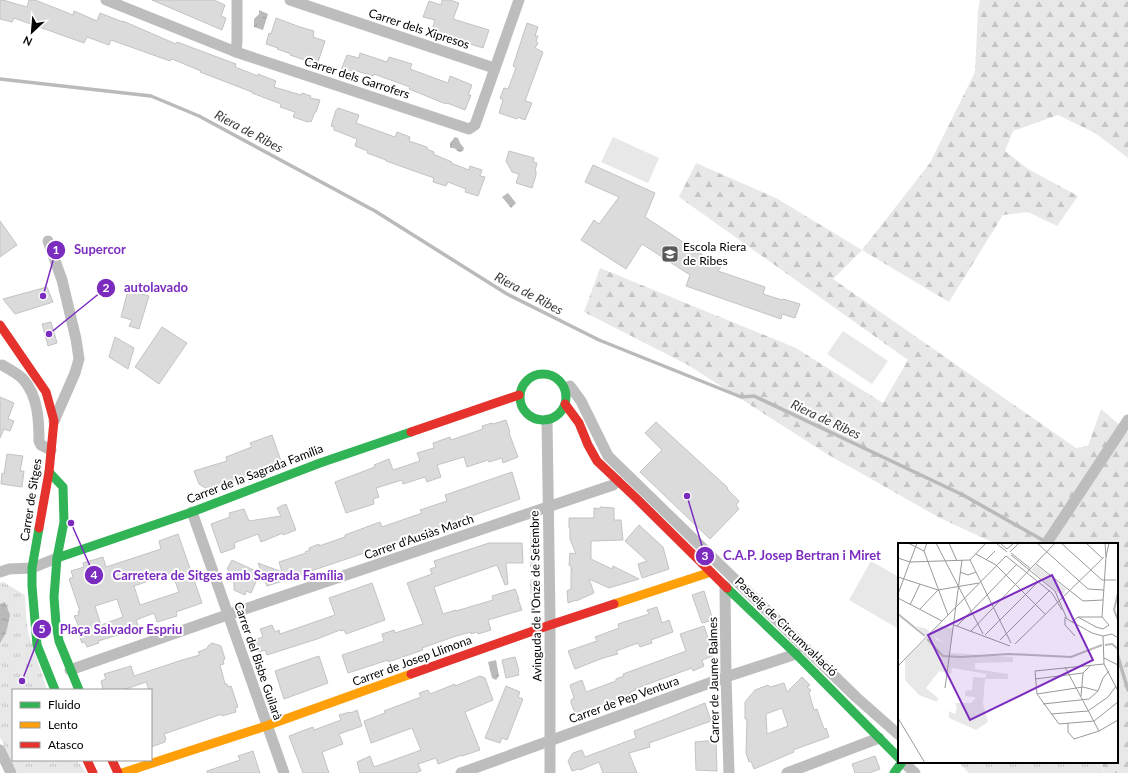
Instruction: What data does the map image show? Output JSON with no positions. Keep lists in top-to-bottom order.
{
  "streets": {
    "street": [
      "Carrer dels Xipresos",
      "Carrer dels Garrofers",
      "Carrer de la Sagrada Família",
      "Carrer de Sitges",
      "Carrer d'Ausiàs March",
      "Avinguda de l'Onze de Setembre",
      "Passeig de Circumval·lació",
      "Carrer del Bisbe Guilarà",
      "Carrer de Josep Llimona",
      "Carrer de Jaume Balmes",
      "Carrer de Pep Ventura"
    ]
  },
  "crossings": [
    ["Carrer dels Xipresos", "Carrer dels Garrofers"],
    ["Carrer de la Sagrada Família", "Carrer de Sitges"],
    ["Carrer de la Sagrada Família", "Avinguda de l'Onze de Setembre"],
    ["Carrer de la Sagrada Família", "Passeig de Circumval·lació"],
    ["Carrer de la Sagrada Família", "Carrer del Bisbe Guilarà"],
    ["Carrer d'Ausiàs March", "Avinguda de l'Onze de Setembre"],
    ["Carrer d'Ausiàs March", "Passeig de Circumval·lació"],
    ["Carrer d'Ausiàs March", "Carrer del Bisbe Guilarà"],
    ["Avinguda de l'Onze de Setembre", "Passeig de Circumval·lació"],
    ["Avinguda de l'Onze de Setembre", "Carrer de Josep Llimona"],
    ["Avinguda de l'Onze de Setembre", "Carrer de Pep Ventura"],
    ["Passeig de Circumval·lació", "Carrer de Josep Llimona"],
    ["Passeig de Circumval·lació", "Carrer de Jaume Balmes"],
    ["Passeig de Circumval·lació", "Carrer de Pep Ventura"],
    ["Carrer del Bisbe Guilarà", "Carrer de Josep Llimona"],
    ["Carrer de Jaume Balmes", "Carrer de Pep Ventura"]
  ],
  "water": ["Riera de Ribes"],
  "places": {
    "school or university": ["Escola Riera de Ribes"],
    "other": [
      "Supercor",
      "autolavado",
      "C.A.P. Josep Bertran i Miret",
      "Carretera de Sitges amb Sagrada Família",
      "Plaça Salvador Espriu"
    ]
  },
  "legend": ["Fluido", "Lento", "Atasco"],
  "north": "bottom left"
}
